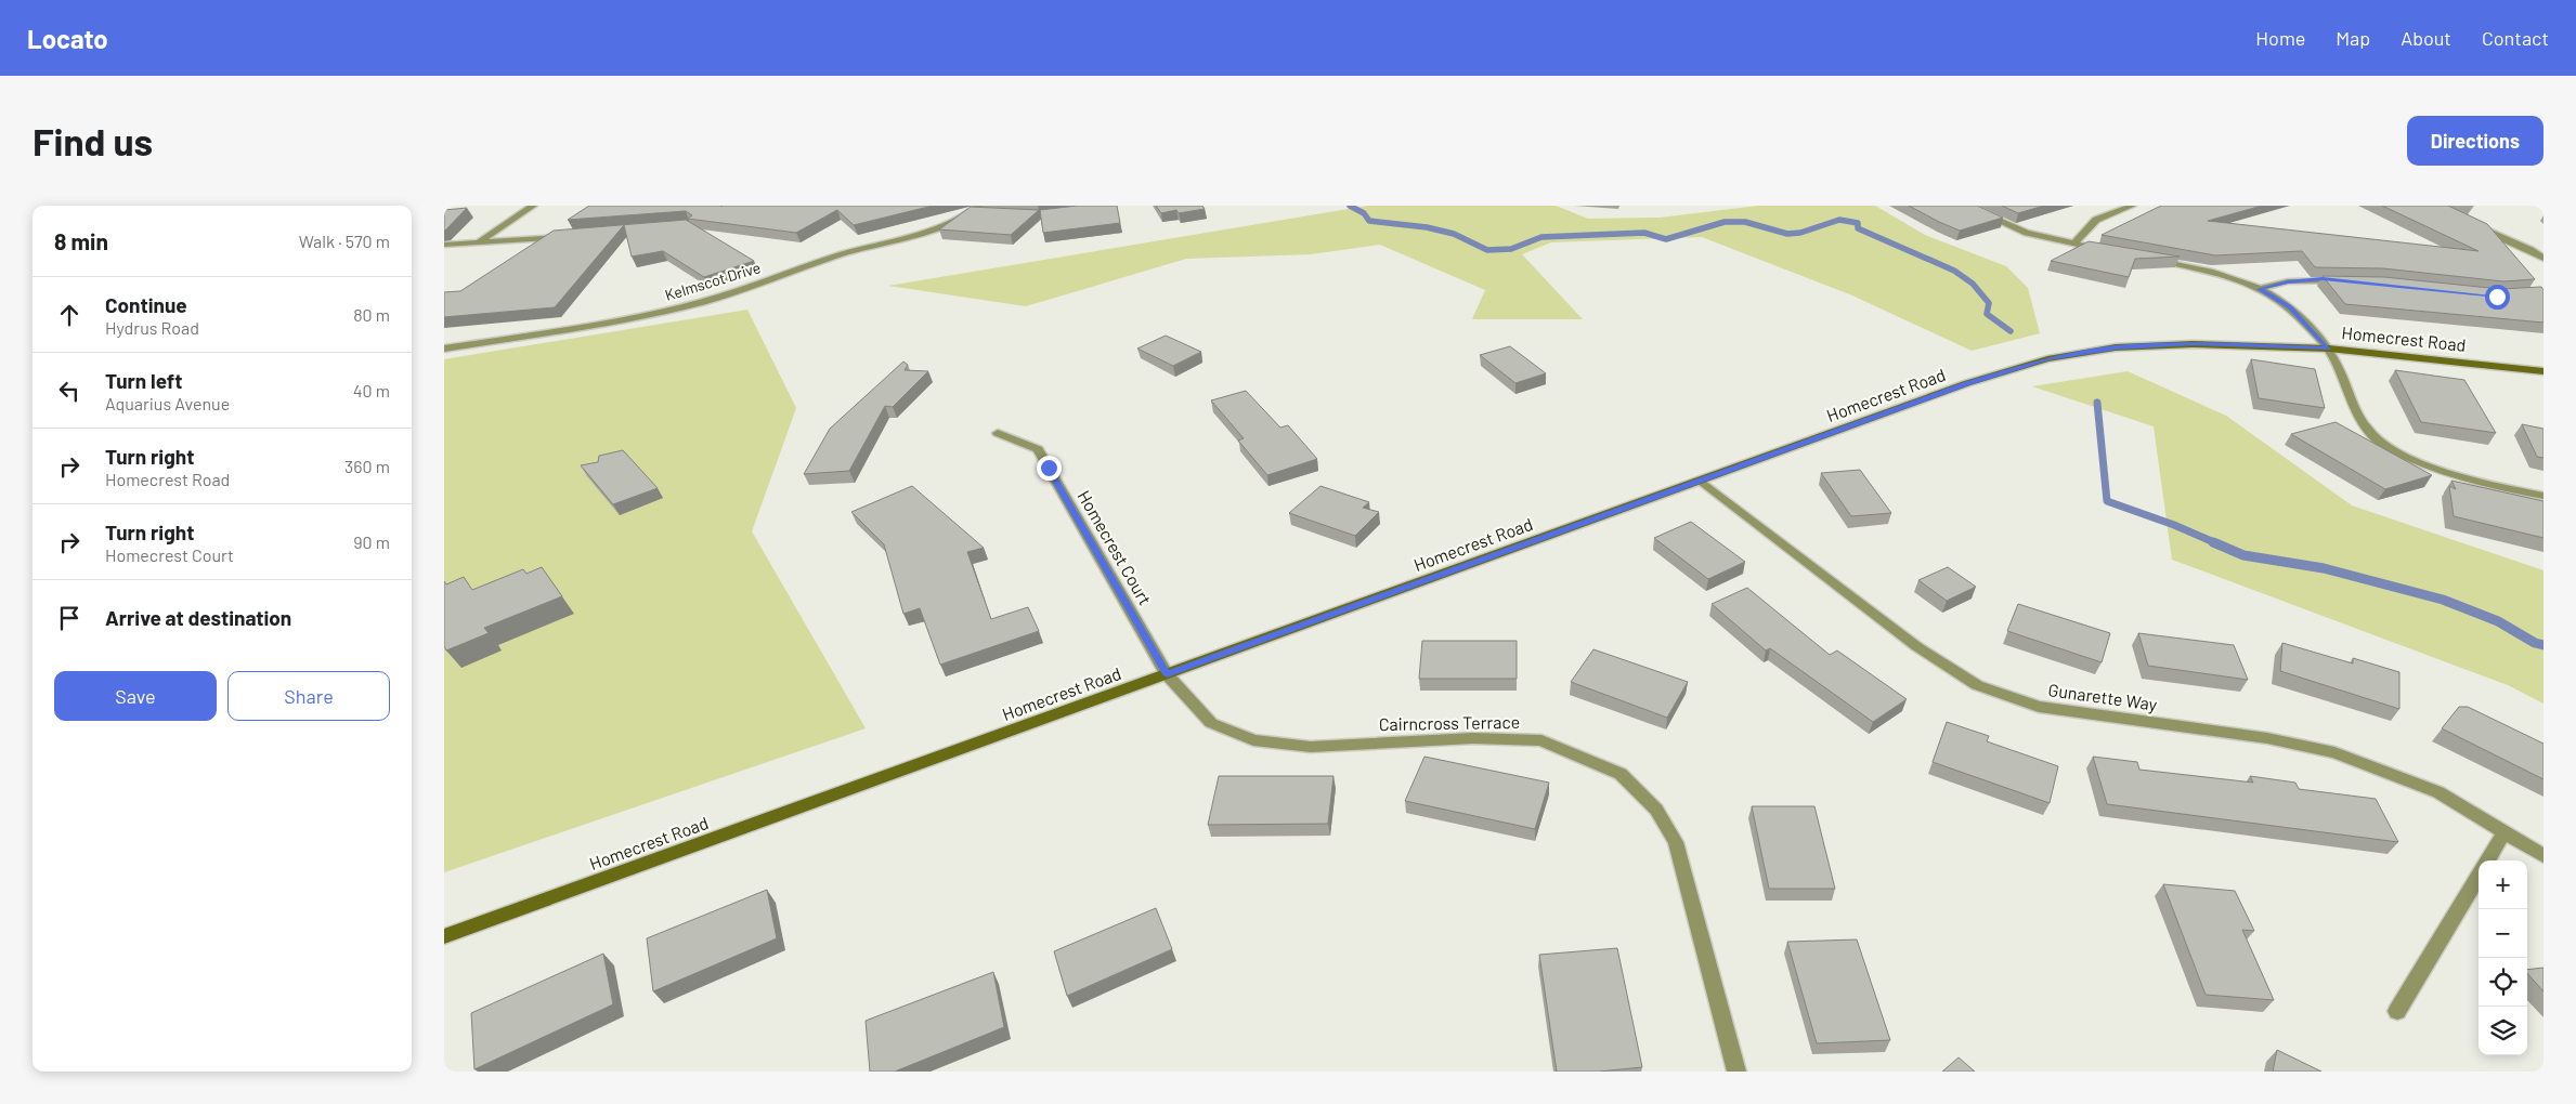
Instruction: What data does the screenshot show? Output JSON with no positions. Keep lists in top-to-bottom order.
{
  "streets": {
    "street": [
      "Kelmscot Drive",
      "Homecrest Road",
      "Homecrest Court",
      "Gunarette Way",
      "Cairncross Terrace"
    ]
  },
  "crossings": [
    ["Homecrest Road", "Homecrest Court"],
    ["Homecrest Road", "Gunarette Way"],
    ["Homecrest Road", "Cairncross Terrace"],
    ["Homecrest Court", "Cairncross Terrace"]
  ],
  "page": {
    "header": "Locato",
    "nav": [
      "Home",
      "Map",
      "About",
      "Contact"
    ],
    "buttons": [
      "Directions",
      ["Save", "Share"]
    ],
    "title": "Find us",
    "heading": ["8 min", "Walk · 570 m"],
    "list": [
      ["Continue", "Hydrus Road", "80 m"],
      ["Turn left", "Aquarius Avenue", "40 m"],
      ["Turn right", "Homecrest Road", "360 m"],
      ["Turn right", "Homecrest Court", "90 m"],
      "Arrive at destination"
    ],
    "map_buttons": ["+", "−"]
  }
}
